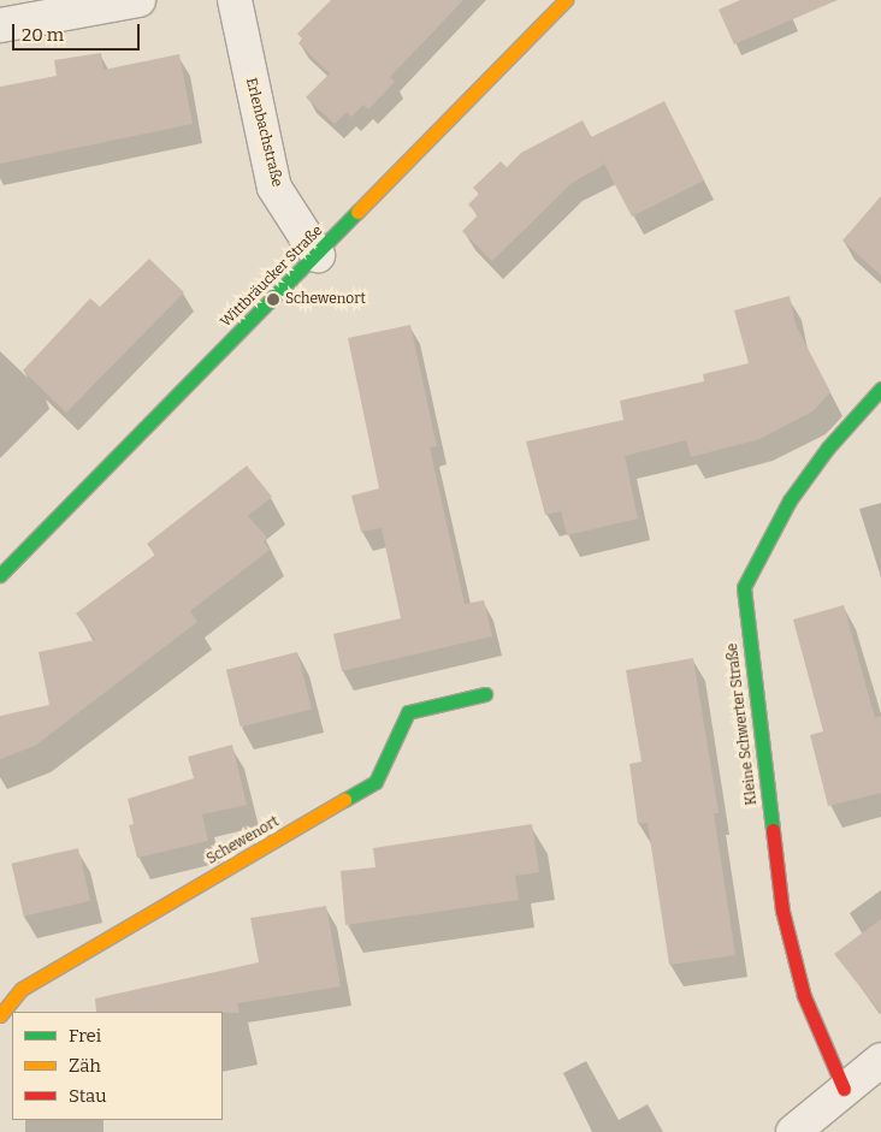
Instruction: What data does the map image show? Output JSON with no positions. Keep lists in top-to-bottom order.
{
  "streets": {
    "street": [
      "Erlenbachstraße",
      "Wittbräucker Straße",
      "Kleine Schwerter Straße",
      "Schewenort"
    ]
  },
  "crossings": [
    ["Erlenbachstraße", "Wittbräucker Straße"]
  ],
  "places": ["Schewenort"],
  "legend": ["Frei", "Zäh", "Stau"],
  "scale_bar": "20 m"
}
